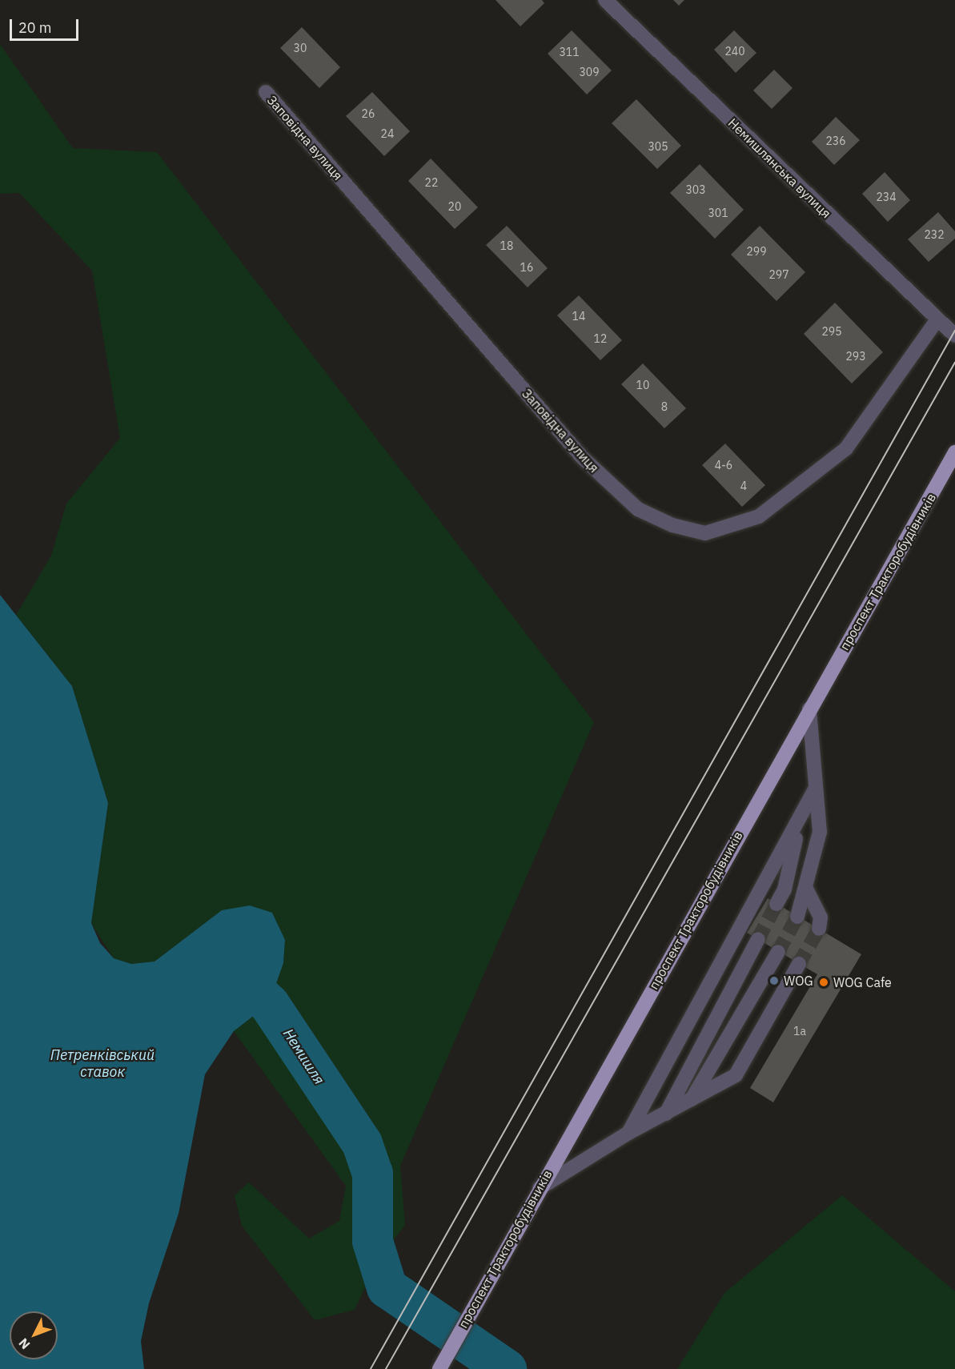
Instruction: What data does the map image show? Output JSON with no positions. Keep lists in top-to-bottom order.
{
  "streets": {
    "main road": ["проспект Тракторобудівників"],
    "street": ["Заповідна вулиця", "Немишлянська вулиця"]
  },
  "crossings": [
    ["Заповідна вулиця", "Немишлянська вулиця"]
  ],
  "water": ["Петренківський ставок", "Немишля"],
  "places": ["WOG", "WOG Cafe"],
  "house_numbers": [
    "30",
    "240",
    "311",
    "309",
    "26",
    "24",
    "236",
    "305",
    "22",
    "303",
    "234",
    "20",
    "301",
    "232",
    "18",
    "299",
    "16",
    "297",
    "14",
    "295",
    "12",
    "293",
    "10",
    "8",
    "4-6",
    "4",
    "1а"
  ],
  "scale_bar": "20 m",
  "north": "bottom left"
}
